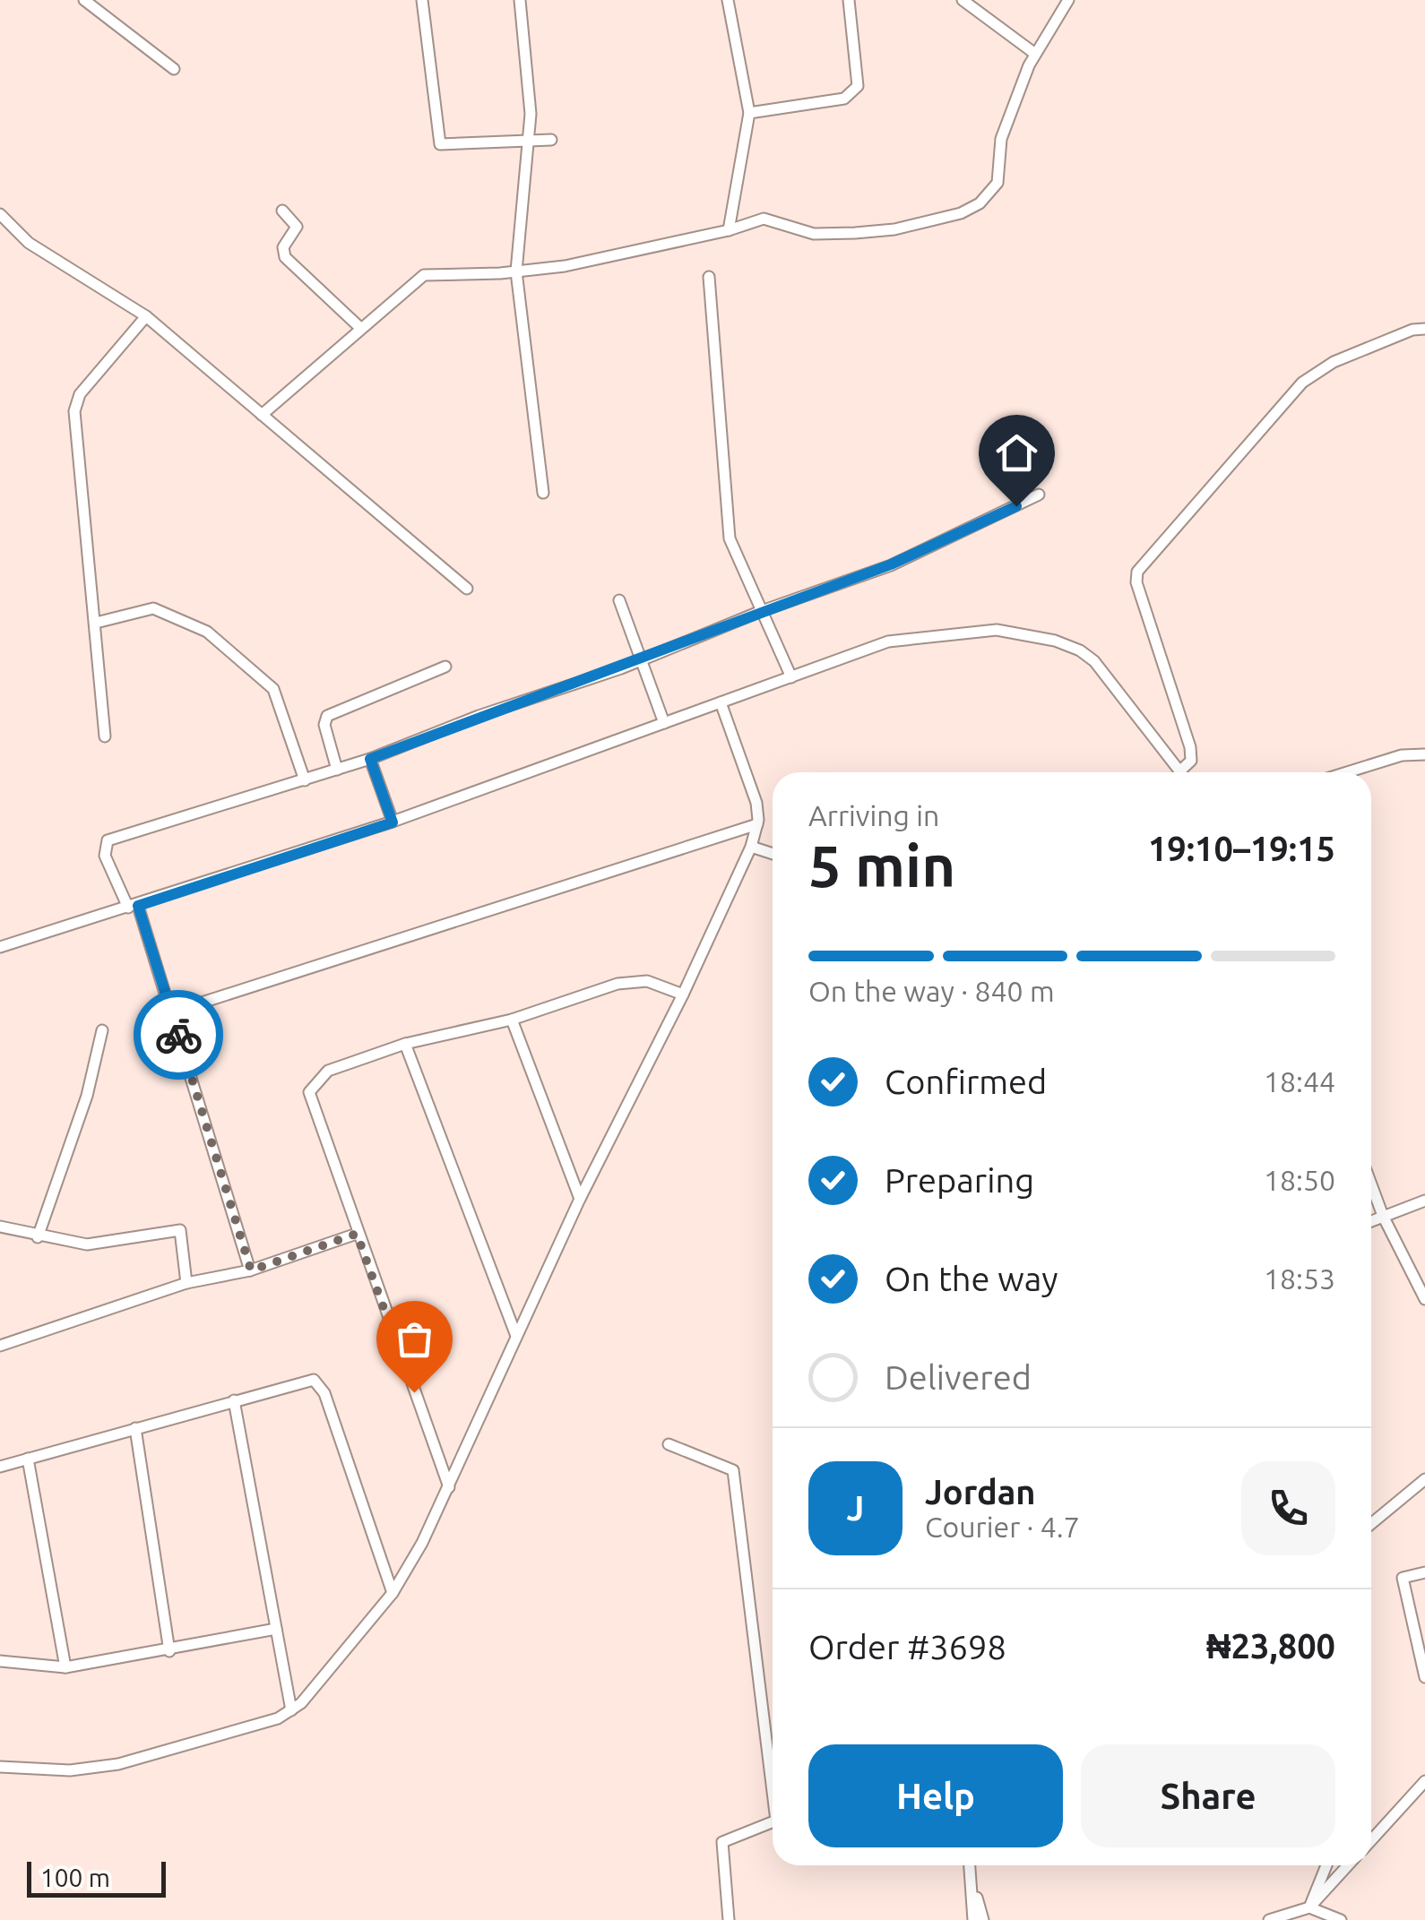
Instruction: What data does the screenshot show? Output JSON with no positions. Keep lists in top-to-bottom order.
{
  "scale_bar": "100 m",
  "page": {
    "heading": ["5 min", "Arriving in", "19:10–19:15"],
    "panel": [
      "Jordan",
      "Courier · 4.7",
      "Order #3698",
      "₦23,800"
    ],
    "bar": "On the way · 840 m",
    "list": [
      ["Confirmed", "18:44"],
      ["Preparing", "18:50"],
      ["On the way", "18:53"],
      "Delivered"
    ],
    "round": "J",
    "buttons": ["Help", "Share"],
    "scale": "100 m"
  }
}
